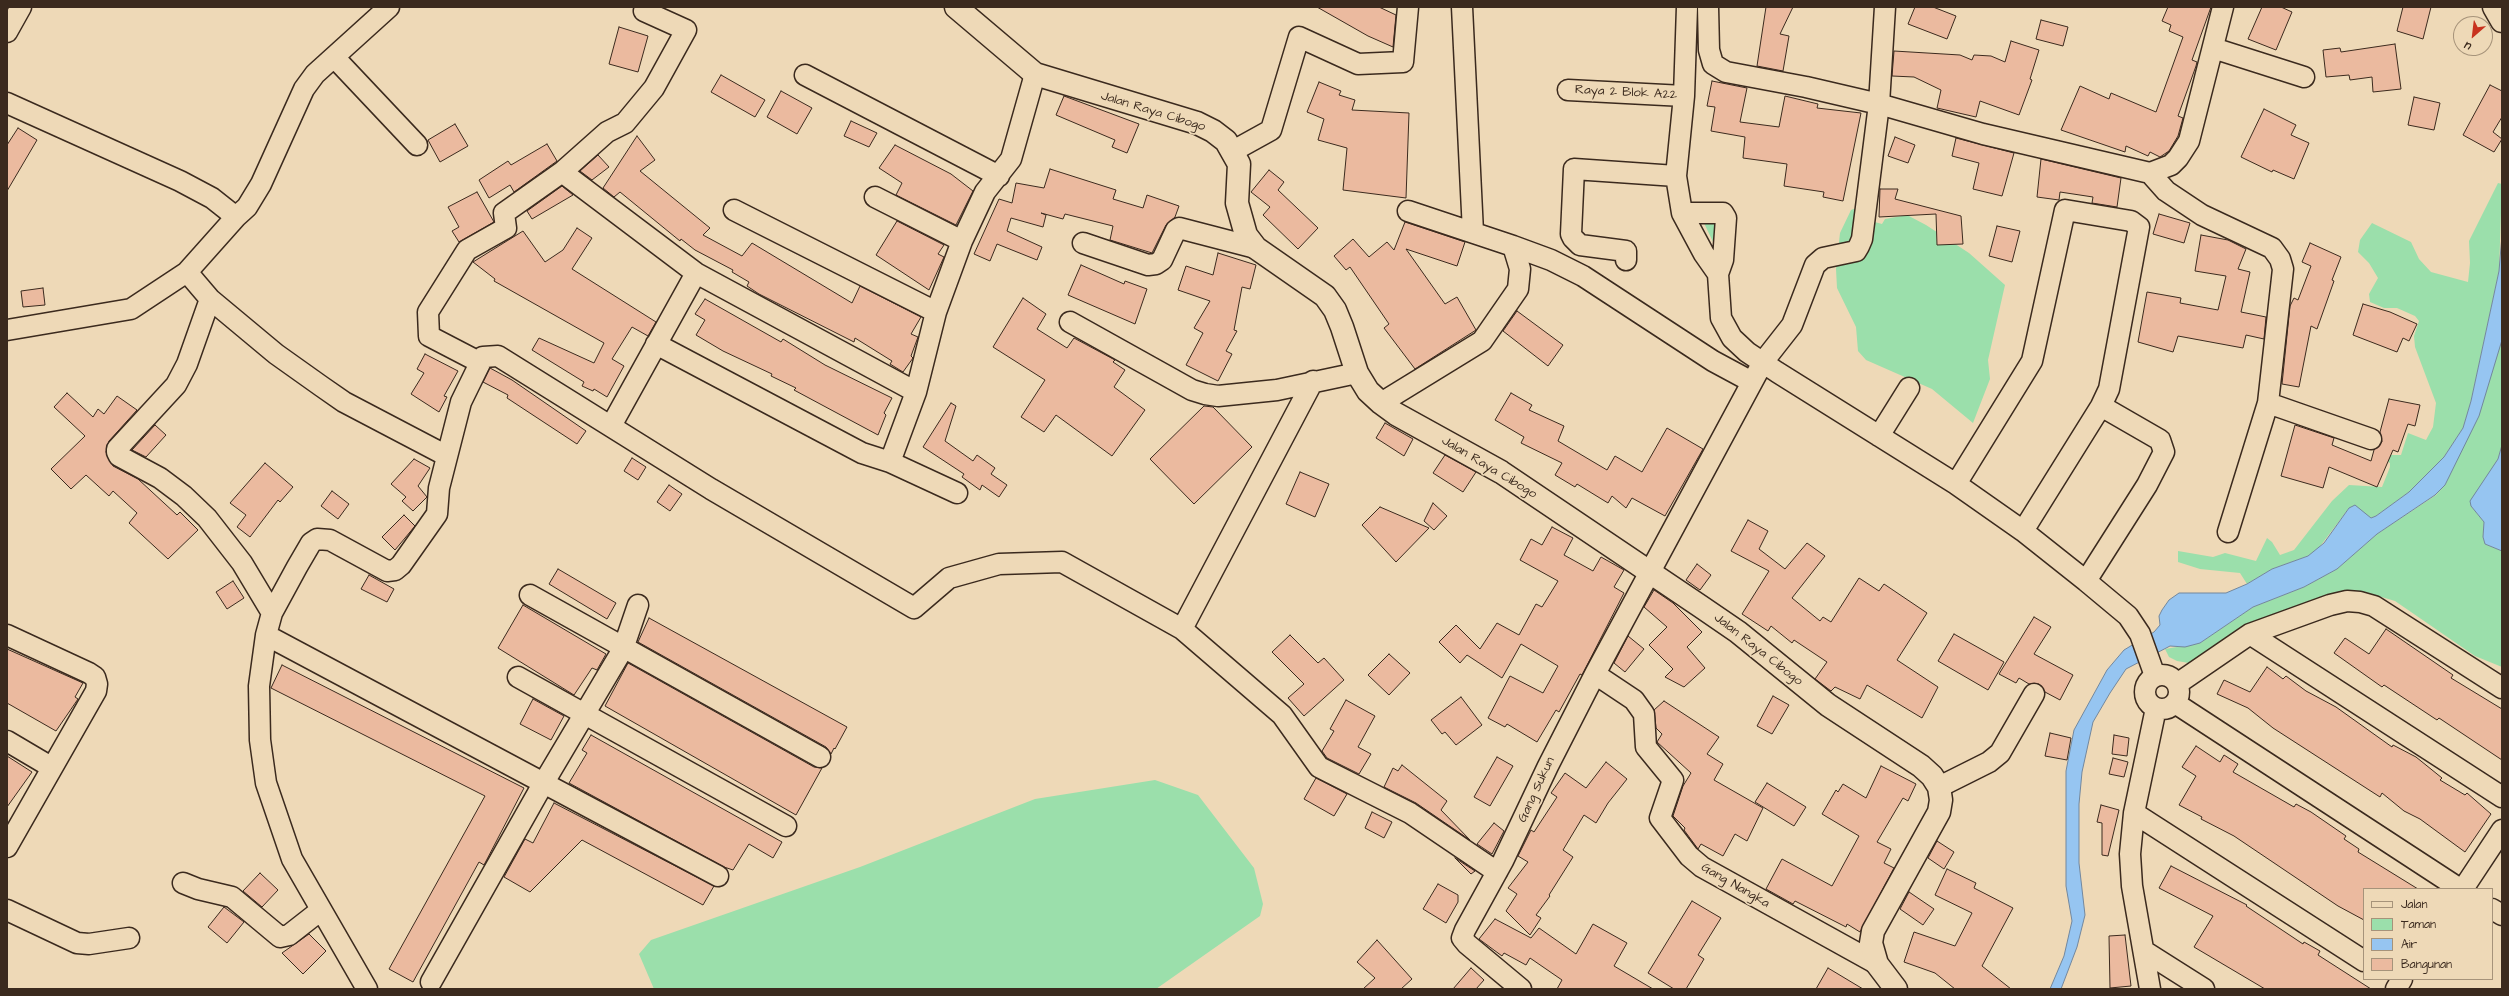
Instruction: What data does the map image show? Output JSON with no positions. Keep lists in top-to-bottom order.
{
  "streets": {
    "street": [
      "Raya 2 Blok A22",
      "Jalan Raya Cibogo",
      "Gang Sukun",
      "Gang Nangka"
    ]
  },
  "crossings": [
    ["Jalan Raya Cibogo", "Gang Sukun"],
    ["Gang Sukun", "Gang Nangka"]
  ],
  "legend": [
    "Jalan",
    "Taman",
    "Air",
    "Bangunan"
  ],
  "north": "bottom left"
}
